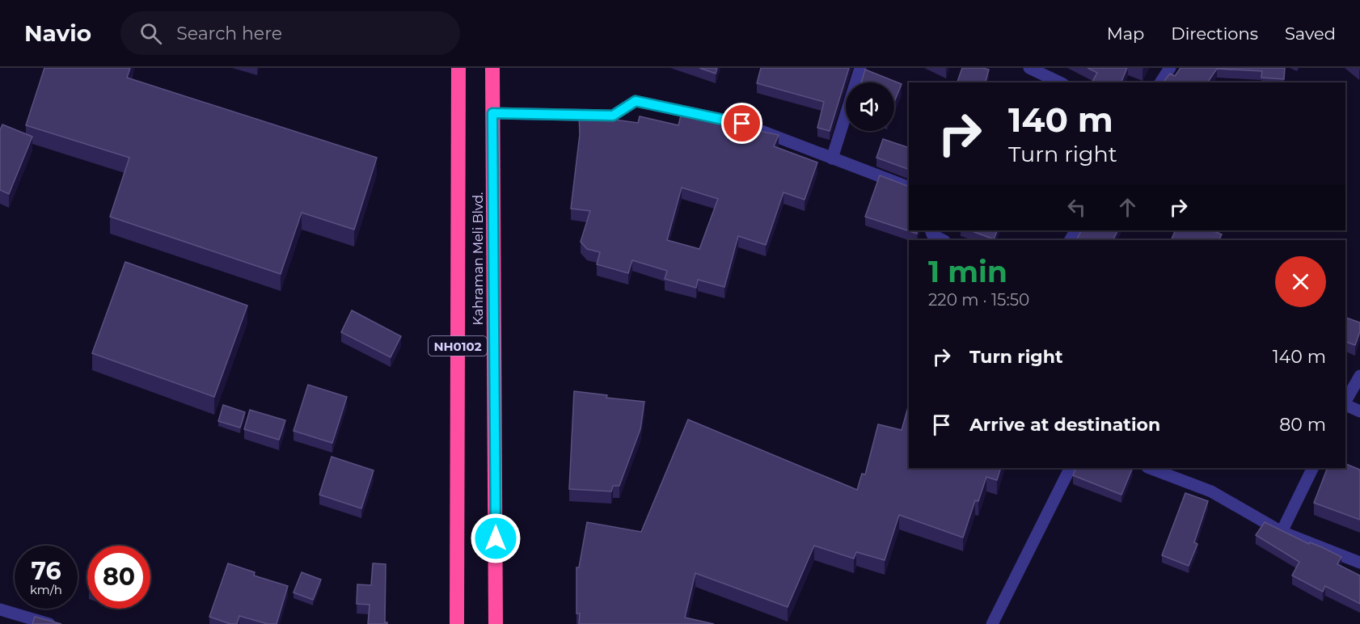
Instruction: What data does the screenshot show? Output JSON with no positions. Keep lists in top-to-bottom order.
{
  "streets": {
    "highway": ["Kahraman Meli Blvd.", "NH0102"]
  },
  "page": {
    "header": "Navio",
    "search": "Search here",
    "nav": ["Map", "Directions", "Saved"],
    "turn": ["140 m", "Turn right"],
    "heading": ["1 min", "220 m · 15:50"],
    "list": [
      {
        "name": "Turn right",
        "value": "140 m"
      },
      {
        "name": "Arrive at destination",
        "value": "80 m"
      }
    ],
    "speed": "76 km/h",
    "limit": "80"
  }
}
